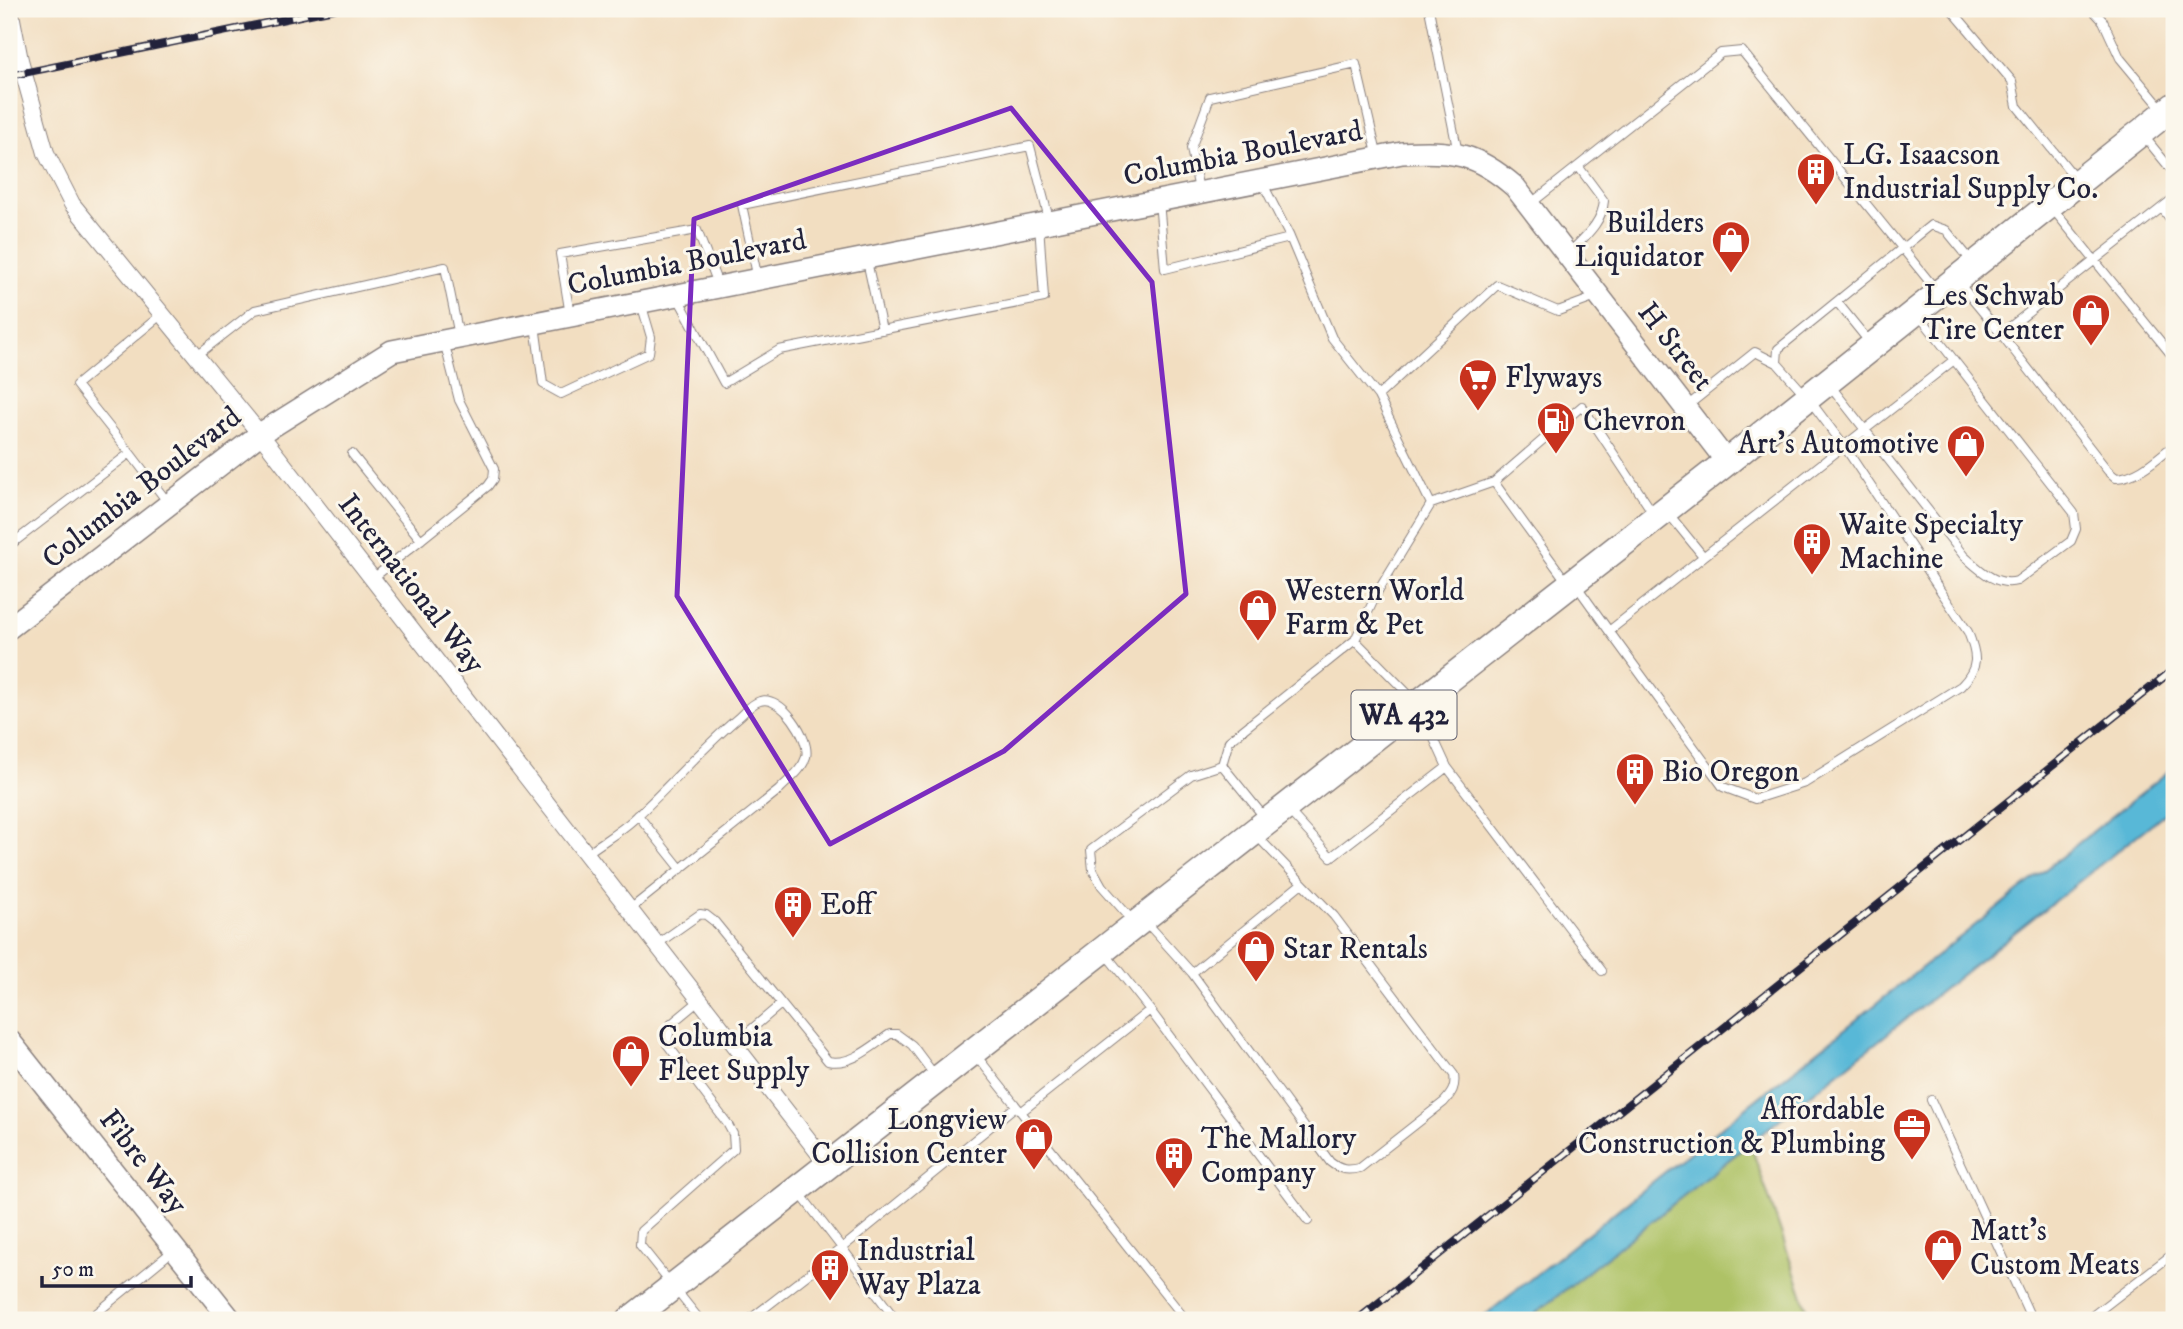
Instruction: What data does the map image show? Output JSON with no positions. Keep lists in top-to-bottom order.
{
  "streets": {
    "highway": ["WA 432"],
    "street": [
      "Columbia Boulevard",
      "H Street",
      "International Way",
      "Fibre Way"
    ]
  },
  "crossings": [
    ["Columbia Boulevard", "H Street"],
    ["Columbia Boulevard", "International Way"],
    ["H Street", "WA 432"],
    ["International Way", "WA 432"]
  ],
  "places": {
    "building": [
      "LG. Isaacson Industrial Supply Co.",
      "Waite Specialty Machine",
      "Bio Oregon",
      "Eoff",
      "The Mallory Company",
      "Industrial Way Plaza"
    ],
    "shop": [
      "Builders Liquidator",
      "Les Schwab Tire Center",
      "Art's Automotive",
      "Western World Farm & Pet",
      "Star Rentals",
      "Columbia Fleet Supply",
      "Longview Collision Center",
      "Matt's Custom Meats"
    ],
    "supermarket": ["Flyways"],
    "fuel station": ["Chevron"],
    "office": ["Affordable Construction & Plumbing"]
  },
  "scale_bar": "50 m"
}
